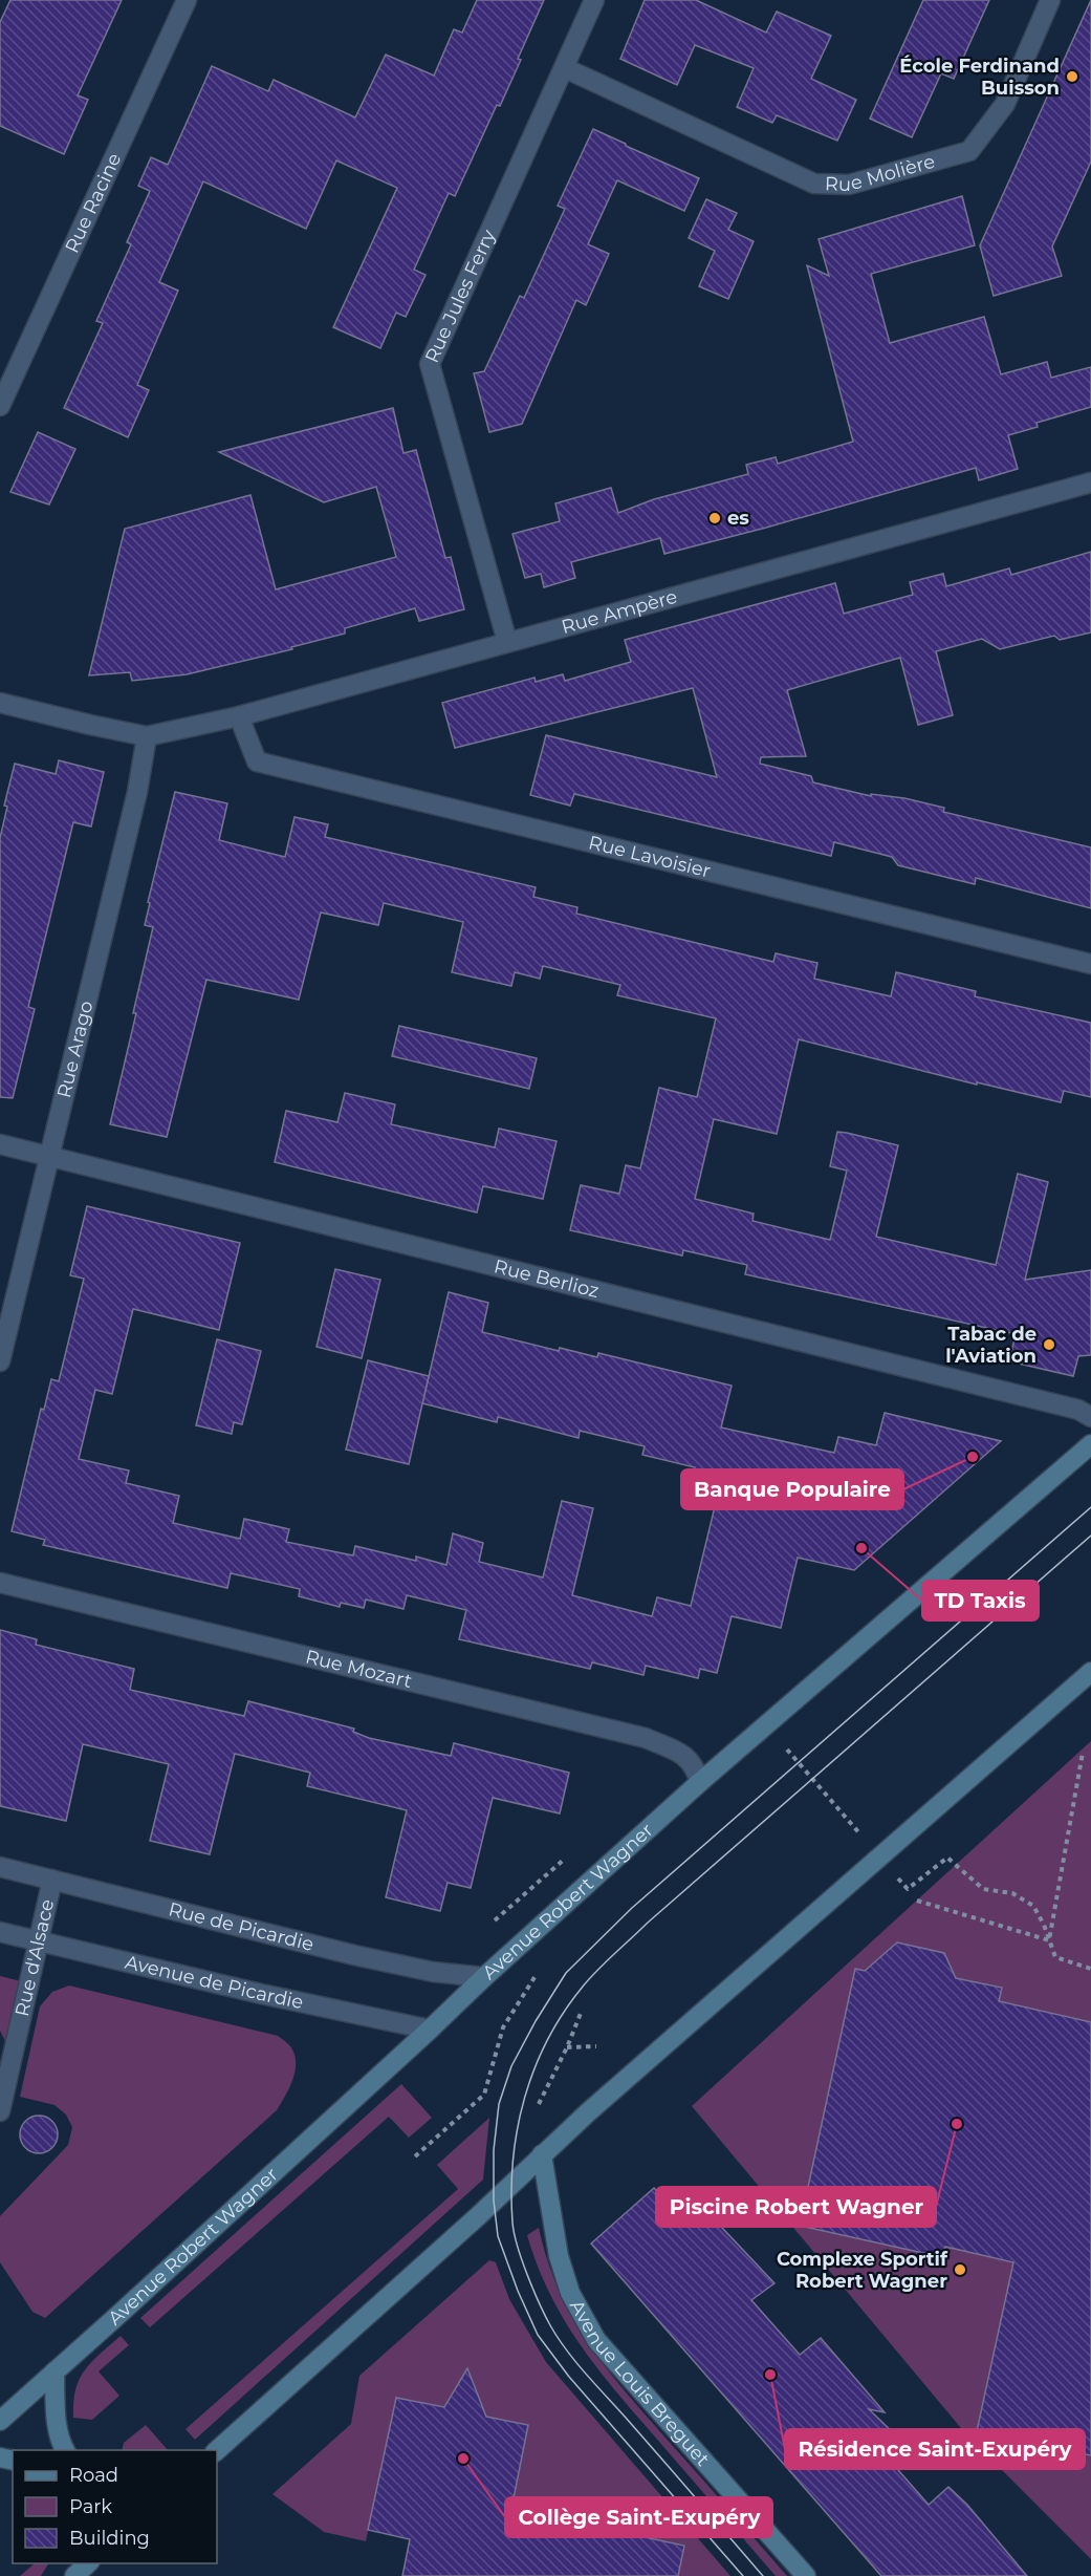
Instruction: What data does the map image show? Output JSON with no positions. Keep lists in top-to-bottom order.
{
  "streets": {
    "main road": ["Avenue Robert Wagner", "Avenue Louis Breguet"],
    "street": [
      "Rue Molière",
      "Rue Racine",
      "Rue Jules Ferry",
      "Rue Ampère",
      "Rue Lavoisier",
      "Rue Arago",
      "Rue Berlioz",
      "Rue Mozart",
      "Rue de Picardie",
      "Rue d'Alsace",
      "Avenue de Picardie"
    ]
  },
  "crossings": [
    ["Rue Molière", "Rue Jules Ferry"],
    ["Rue Jules Ferry", "Rue Ampère"],
    ["Rue Ampère", "Rue Lavoisier"],
    ["Rue Ampère", "Rue Arago"],
    ["Rue Arago", "Rue Berlioz"],
    ["Rue Mozart", "Avenue Robert Wagner"],
    ["Avenue Robert Wagner", "Rue de Picardie"],
    ["Avenue Robert Wagner", "Avenue de Picardie"],
    ["Rue de Picardie", "Rue d'Alsace"],
    ["Rue d'Alsace", "Avenue de Picardie"]
  ],
  "places": [
    "École Ferdinand Buisson",
    "es",
    "Tabac de l'Aviation",
    "Banque Populaire",
    "TD Taxis",
    "Piscine Robert Wagner",
    "Complexe Sportif Robert Wagner",
    "Résidence Saint-Exupéry",
    "Collège Saint-Exupéry"
  ],
  "legend": ["Road", "Park", "Building"]
}
